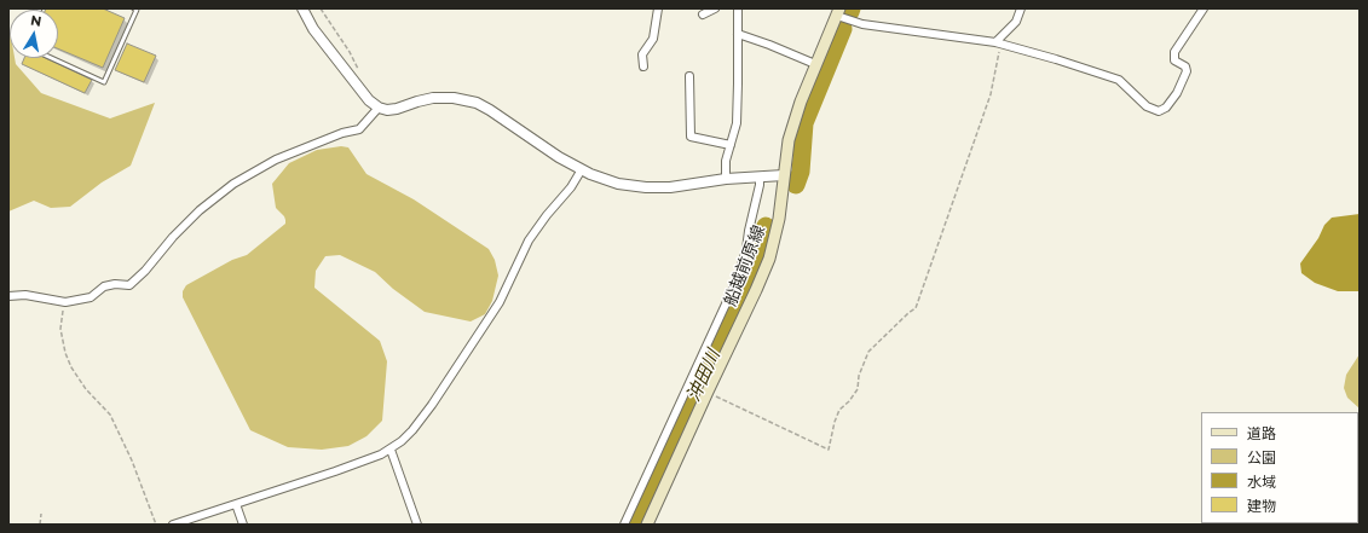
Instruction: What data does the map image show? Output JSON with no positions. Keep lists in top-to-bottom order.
{
  "streets": {
    "main road": ["船越前原線"]
  },
  "water": ["沖田川"],
  "legend": [
    "道路",
    "公園",
    "水域",
    "建物"
  ],
  "north": "top"
}
